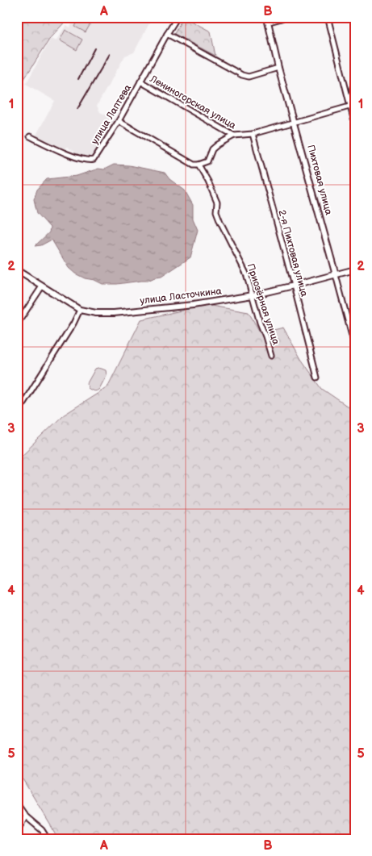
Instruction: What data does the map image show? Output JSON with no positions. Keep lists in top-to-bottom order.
{
  "streets": {
    "street": [
      "Лениногорская улица",
      "улица Лаптева",
      "Пихтовая улица",
      "2-я Пихтовая улица",
      "улица Ласточкина",
      "Приозёрная улица"
    ]
  },
  "crossings": [
    ["Лениногорская улица", "улица Лаптева"],
    ["Лениногорская улица", "Пихтовая улица"],
    ["Лениногорская улица", "2-я Пихтовая улица"],
    ["Пихтовая улица", "улица Ласточкина"],
    ["2-я Пихтовая улица", "улица Ласточкина"],
    ["улица Ласточкина", "Приозёрная улица"]
  ],
  "grid": {
    "columns": ["A", "B"],
    "rows": [
      "1",
      "2",
      "3",
      "4",
      "5"
    ]
  }
}
